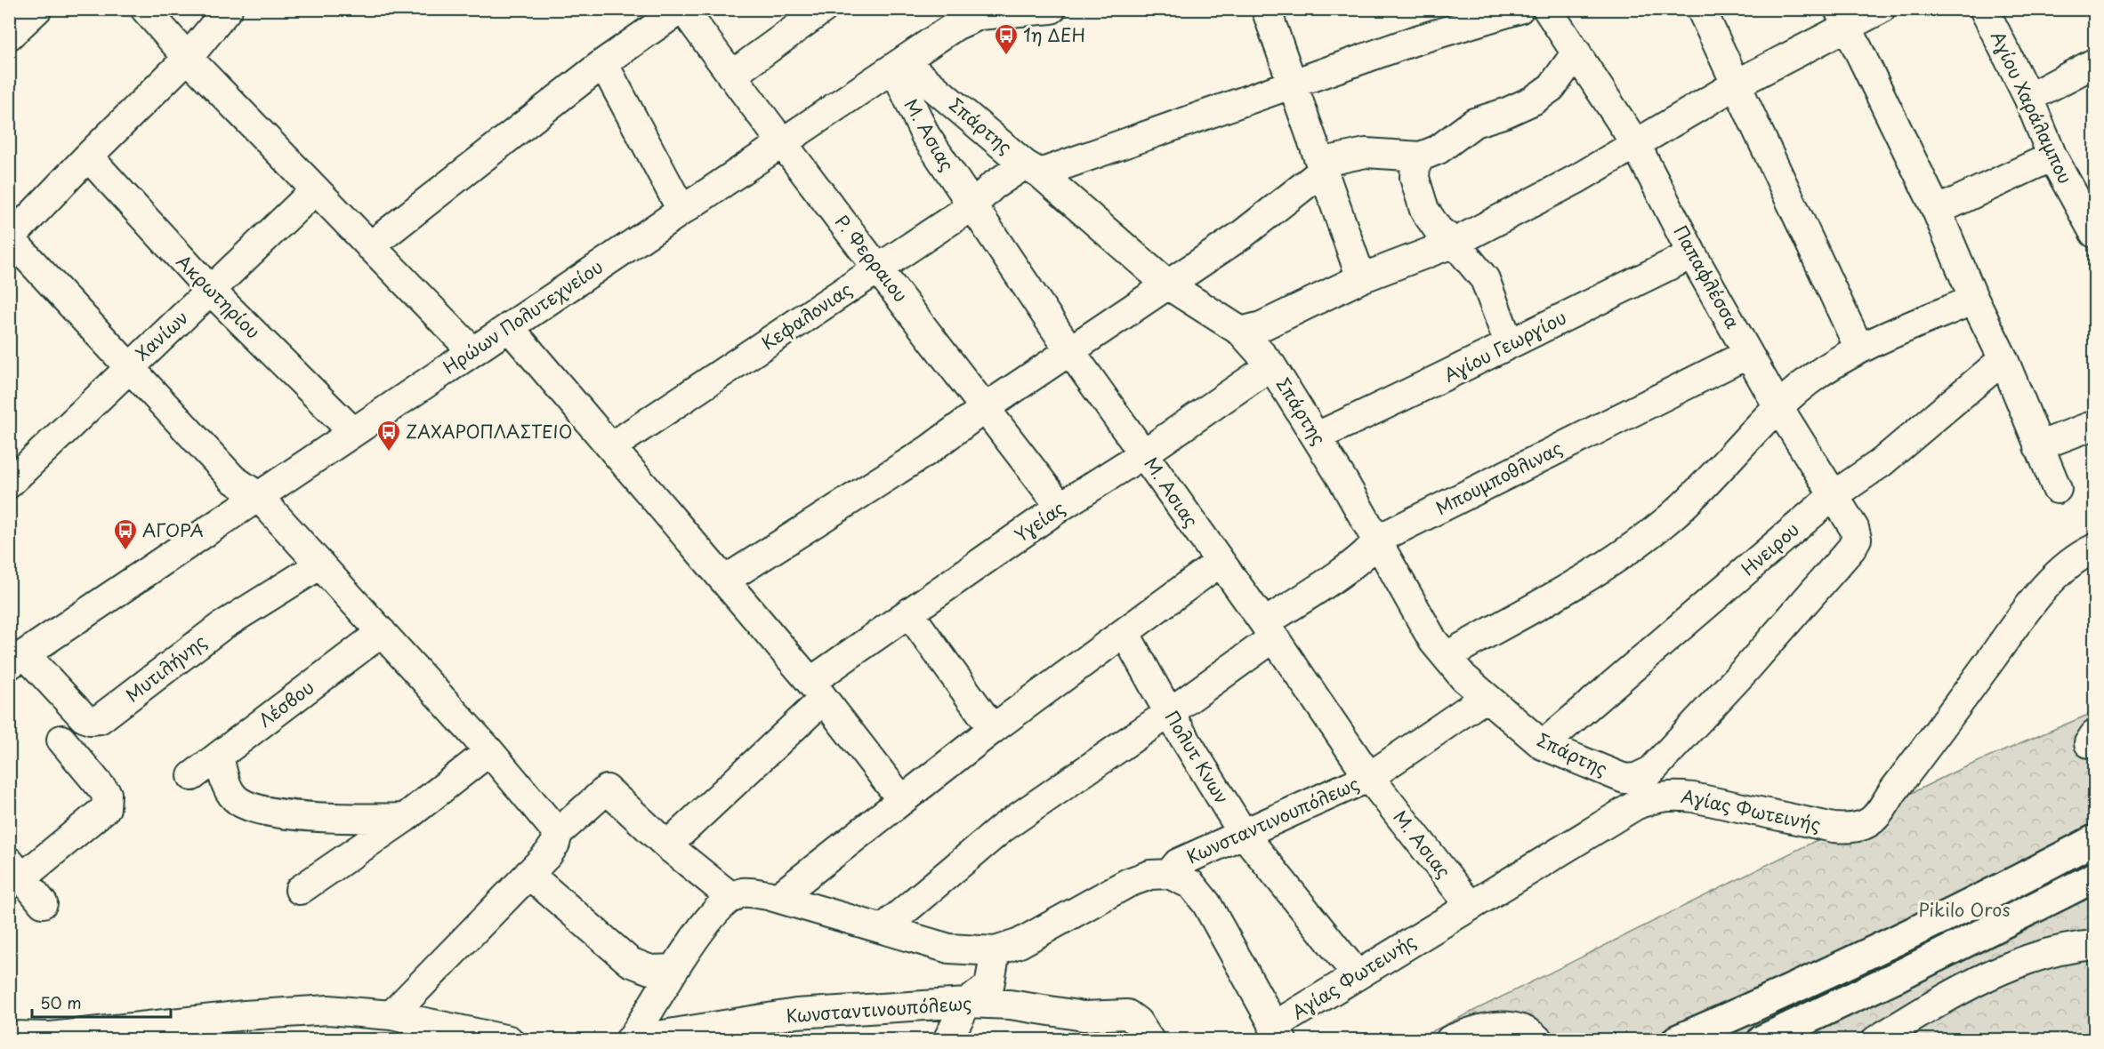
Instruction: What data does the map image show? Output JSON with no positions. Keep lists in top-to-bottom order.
{
  "streets": {
    "street": [
      "Αγίου Χαράλαμπου",
      "Σπάρτης",
      "Μ. Ασιας",
      "Ρ. Φερραιου",
      "Παπαφλέσσα",
      "Ακρωτηρίου",
      "Κεφαλονιας",
      "Ηρώων Πολυτεχνείου",
      "Χανίων",
      "Αγίου Γεωργίου",
      "Μπουμποθλινας",
      "Υγείας",
      "Ηνειρου",
      "Μυτιλήνης",
      "Λέσβου",
      "Πολυτ Κνων",
      "Αγίας Φωτεινής",
      "Κωνσταντινουπόλεως"
    ]
  },
  "crossings": [
    ["Σπάρτης", "Μ. Ασιας"],
    ["Σπάρτης", "Παπαφλέσσα"],
    ["Σπάρτης", "Κεφαλονιας"],
    ["Σπάρτης", "Ηρώων Πολυτεχνείου"],
    ["Σπάρτης", "Αγίου Γεωργίου"],
    ["Σπάρτης", "Μπουμποθλινας"],
    ["Σπάρτης", "Υγείας"],
    ["Σπάρτης", "Ηνειρου"],
    ["Σπάρτης", "Κωνσταντινουπόλεως"],
    ["Μ. Ασιας", "Κεφαλονιας"],
    ["Μ. Ασιας", "Ηρώων Πολυτεχνείου"],
    ["Μ. Ασιας", "Μπουμποθλινας"],
    ["Μ. Ασιας", "Υγείας"],
    ["Μ. Ασιας", "Αγίας Φωτεινής"],
    ["Μ. Ασιας", "Κωνσταντινουπόλεως"],
    ["Ρ. Φερραιου", "Κεφαλονιας"],
    ["Ρ. Φερραιου", "Ηρώων Πολυτεχνείου"],
    ["Ρ. Φερραιου", "Υγείας"],
    ["Παπαφλέσσα", "Αγίου Γεωργίου"],
    ["Παπαφλέσσα", "Μπουμποθλινας"],
    ["Παπαφλέσσα", "Ηνειρου"],
    ["Ακρωτηρίου", "Ηρώων Πολυτεχνείου"],
    ["Ακρωτηρίου", "Χανίων"],
    ["Ηρώων Πολυτεχνείου", "Μυτιλήνης"],
    ["Μπουμποθλινας", "Πολυτ Κνων"],
    ["Πολυτ Κνων", "Αγίας Φωτεινής"],
    ["Πολυτ Κνων", "Κωνσταντινουπόλεως"]
  ],
  "parks": ["Pikilo Oros"],
  "places": {
    "bus stop": ["1η ΔΕΗ", "ΖΑΧΑΡΟΠΛΑΣΤΕΙΟ", "ΑΓΟΡΑ"]
  },
  "scale_bar": "50 m"
}
